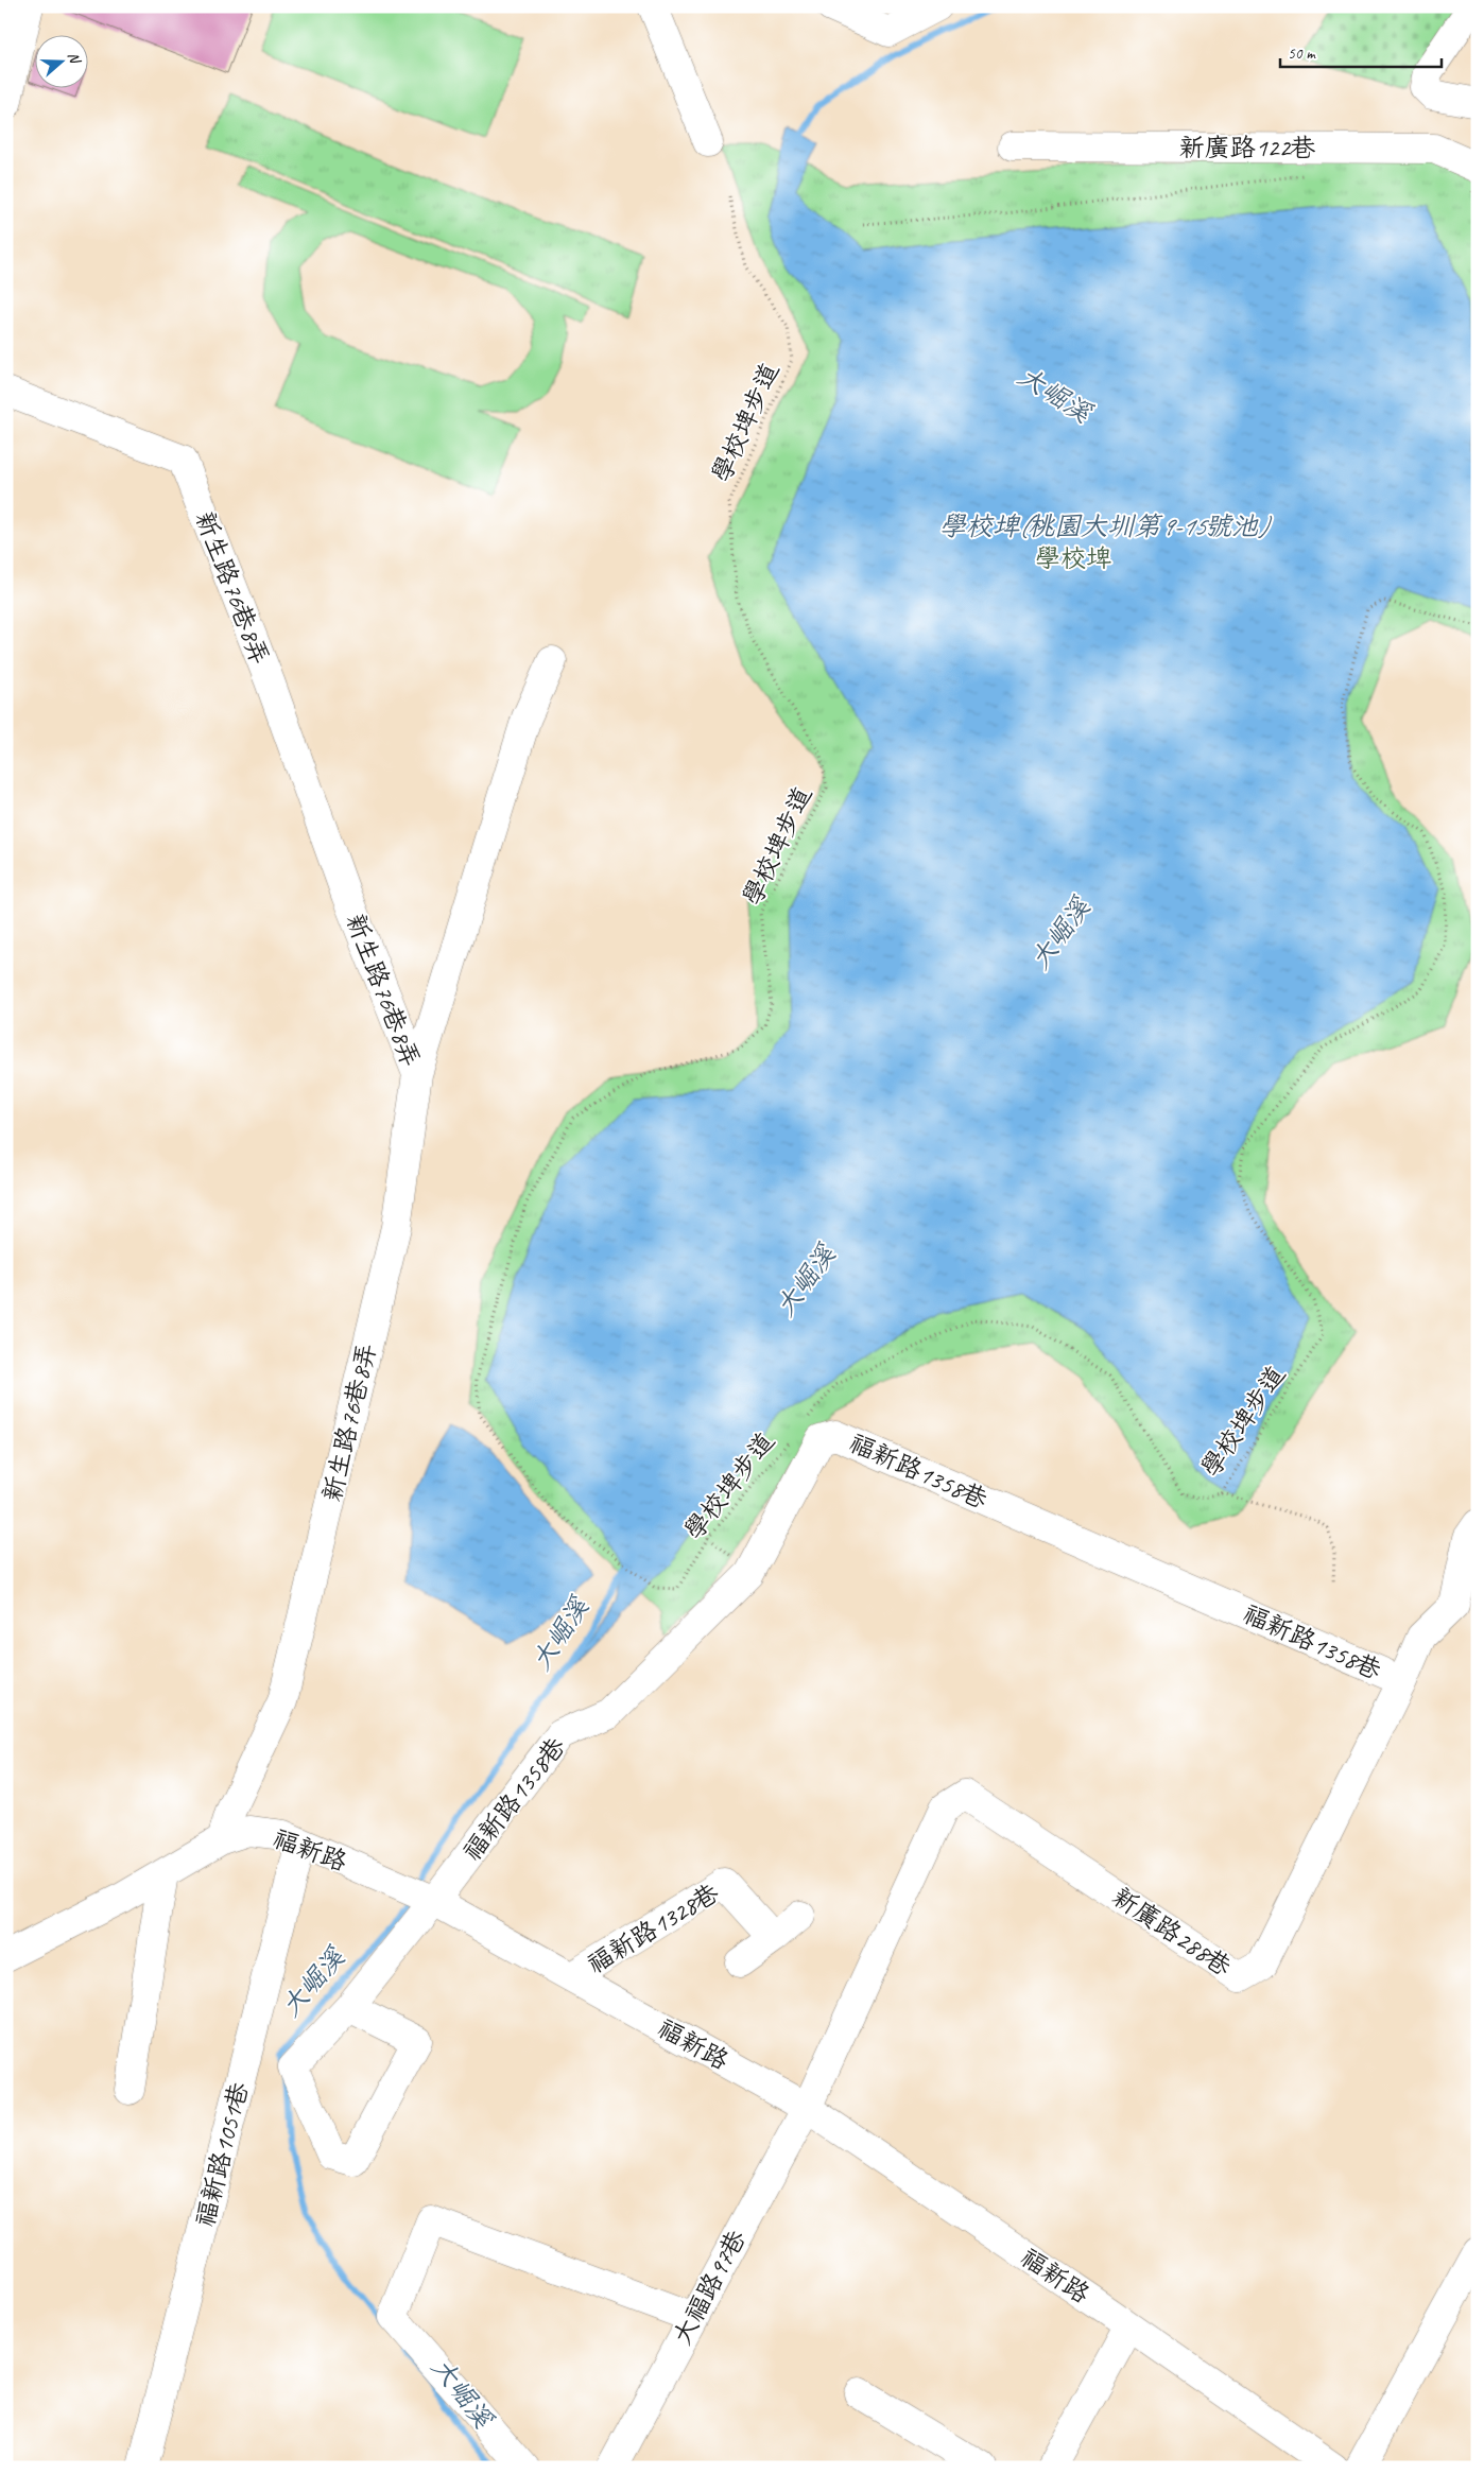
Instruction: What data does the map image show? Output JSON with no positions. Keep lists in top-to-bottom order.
{
  "streets": {
    "street": [
      "新廣路122巷",
      "新生路76巷8弄",
      "福新路1358巷",
      "福新路",
      "福新路1328巷",
      "新廣路288巷",
      "福新路1051巷",
      "大福路97巷"
    ],
    "path": ["學校埤步道"]
  },
  "crossings": [
    ["新生路76巷8弄", "福新路"],
    ["福新路1358巷", "福新路"],
    ["福新路1358巷", "新廣路288巷"],
    ["福新路", "福新路1328巷"],
    ["福新路", "新廣路288巷"],
    ["福新路", "福新路1051巷"],
    ["福新路", "大福路97巷"],
    ["新廣路288巷", "大福路97巷"]
  ],
  "water": ["大崛溪", "學校埤(桃園大圳第9-15號池)"],
  "parks": ["學校埤"],
  "scale_bar": "50 m",
  "north": "right"
}
